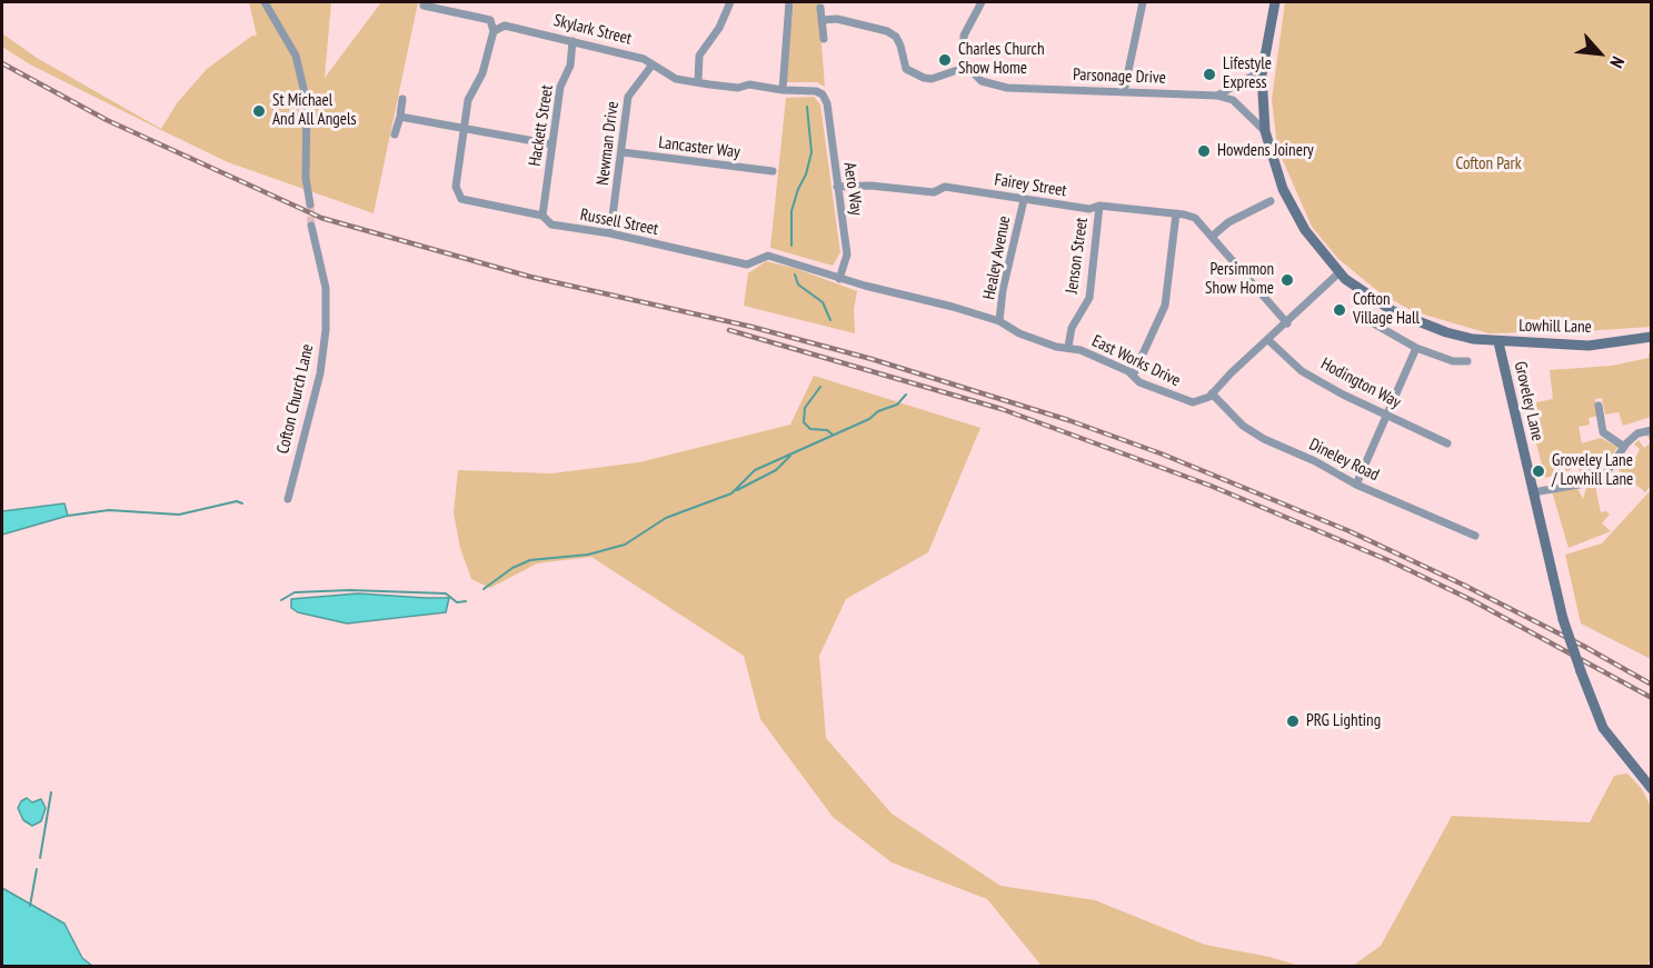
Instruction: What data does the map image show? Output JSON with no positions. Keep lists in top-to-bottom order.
{
  "streets": {
    "main road": ["Lowhill Lane", "Groveley Lane"],
    "street": [
      "Skylark Street",
      "Parsonage Drive",
      "Hackett Street",
      "Newman Drive",
      "Lancaster Way",
      "Fairey Street",
      "Aero Way",
      "Russell Street",
      "Jenson Street",
      "Healey Avenue",
      "East Works Drive",
      "Hodington Way",
      "Cofton Church Lane",
      "Dineley Road"
    ]
  },
  "crossings": [
    ["Skylark Street", "Hackett Street"],
    ["Skylark Street", "Newman Drive"],
    ["Skylark Street", "Aero Way"],
    ["Parsonage Drive", "Groveley Lane"],
    ["Hackett Street", "Russell Street"],
    ["Newman Drive", "Lancaster Way"],
    ["Newman Drive", "Russell Street"],
    ["Fairey Street", "Aero Way"],
    ["Fairey Street", "Jenson Street"],
    ["Fairey Street", "Healey Avenue"],
    ["Aero Way", "Russell Street"],
    ["Aero Way", "East Works Drive"],
    ["Russell Street", "East Works Drive"],
    ["Jenson Street", "East Works Drive"],
    ["Healey Avenue", "East Works Drive"],
    ["Lowhill Lane", "Groveley Lane"],
    ["East Works Drive", "Dineley Road"]
  ],
  "parks": ["Cofton Park"],
  "places": [
    "Charles Church Show Home",
    "Lifestyle Express",
    "St Michael And All Angels",
    "Howdens Joinery",
    "Persimmon Show Home",
    "Cofton Village Hall",
    "Groveley Lane / Lowhill Lane",
    "PRG Lighting"
  ],
  "north": "bottom right"
}
